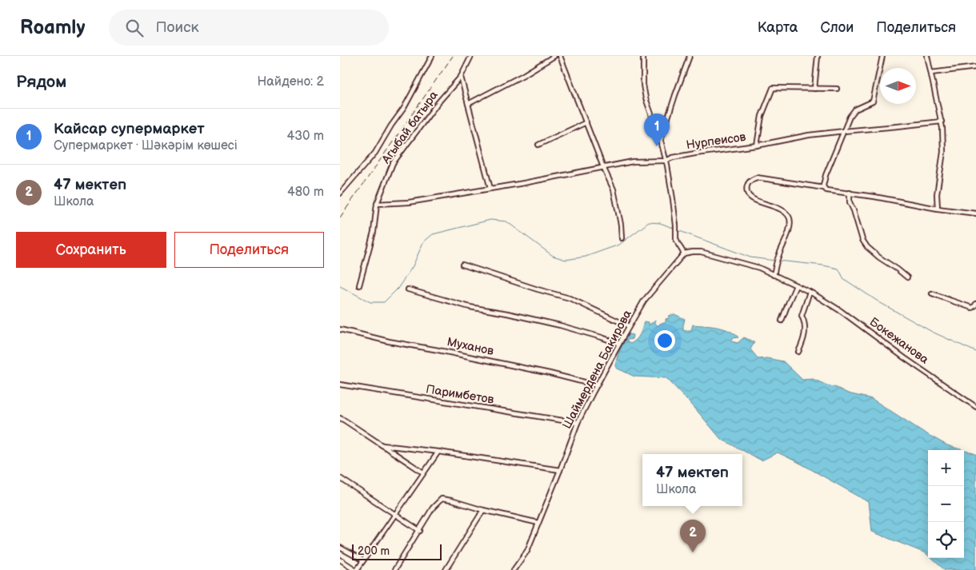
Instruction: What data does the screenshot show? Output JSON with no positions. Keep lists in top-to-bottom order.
{
  "streets": {
    "street": [
      "Агыбай батыра",
      "Нурпеисов",
      "Бокежанова",
      "Муханов",
      "Шаймердена Бакирова",
      "Паримбетов"
    ]
  },
  "crossings": [
    ["Агыбай батыра", "Нурпеисов"],
    ["Бокежанова", "Шаймердена Бакирова"],
    ["Муханов", "Шаймердена Бакирова"],
    ["Шаймердена Бакирова", "Паримбетов"]
  ],
  "scale_bar": "200 m",
  "north": "right",
  "page": {
    "header": "Roamly",
    "search": "Поиск",
    "nav": ["Карта", "Слои", "Поделиться"],
    "heading": ["Рядом", "Найдено: 2"],
    "list": [
      {
        "mark": "1",
        "name": "Кайсар супермаркет",
        "note": "Супермаркет · Шәкәрім көшесі",
        "value": "430 m"
      },
      {
        "mark": "2",
        "name": "47 мектеп",
        "note": "Школа",
        "value": "480 m"
      }
    ],
    "pins": ["1", "2"],
    "buttons": ["Сохранить", "Поделиться"],
    "map_buttons": ["+", "−"],
    "popup": ["47 мектеп", "Школа"],
    "scale": "200 m"
  }
}
